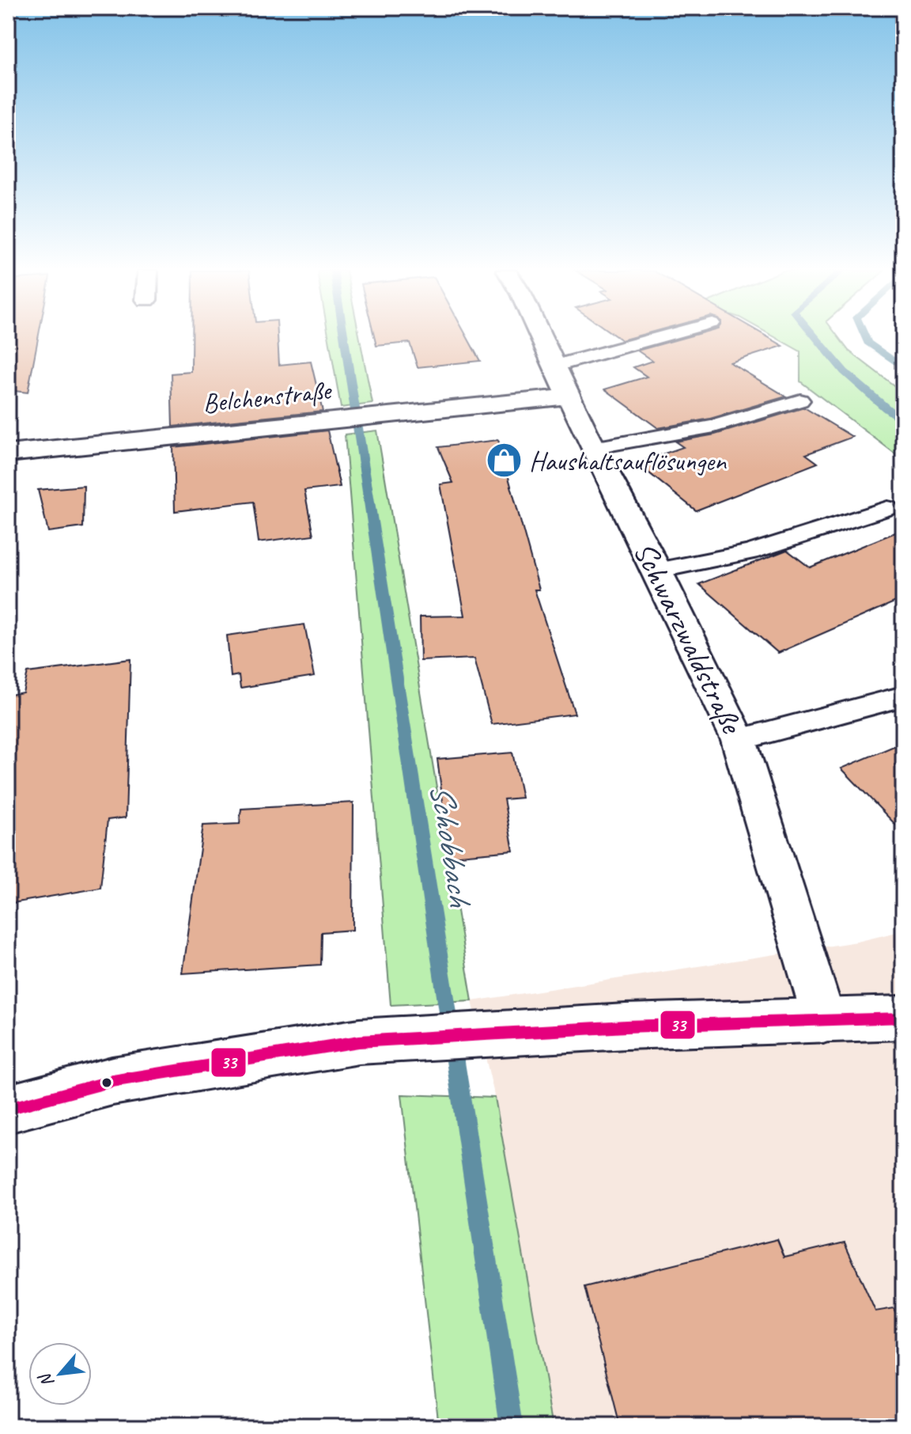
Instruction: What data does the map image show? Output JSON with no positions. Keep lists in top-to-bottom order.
{
  "streets": {
    "street": ["Belchenstraße", "Schwarzwaldstraße"]
  },
  "crossings": [
    ["Belchenstraße", "Schwarzwaldstraße"]
  ],
  "water": ["Schobbach"],
  "places": {
    "shop": ["Haushaltsauflösungen"]
  },
  "lines": ["transit line 33"],
  "north": "bottom left"
}
